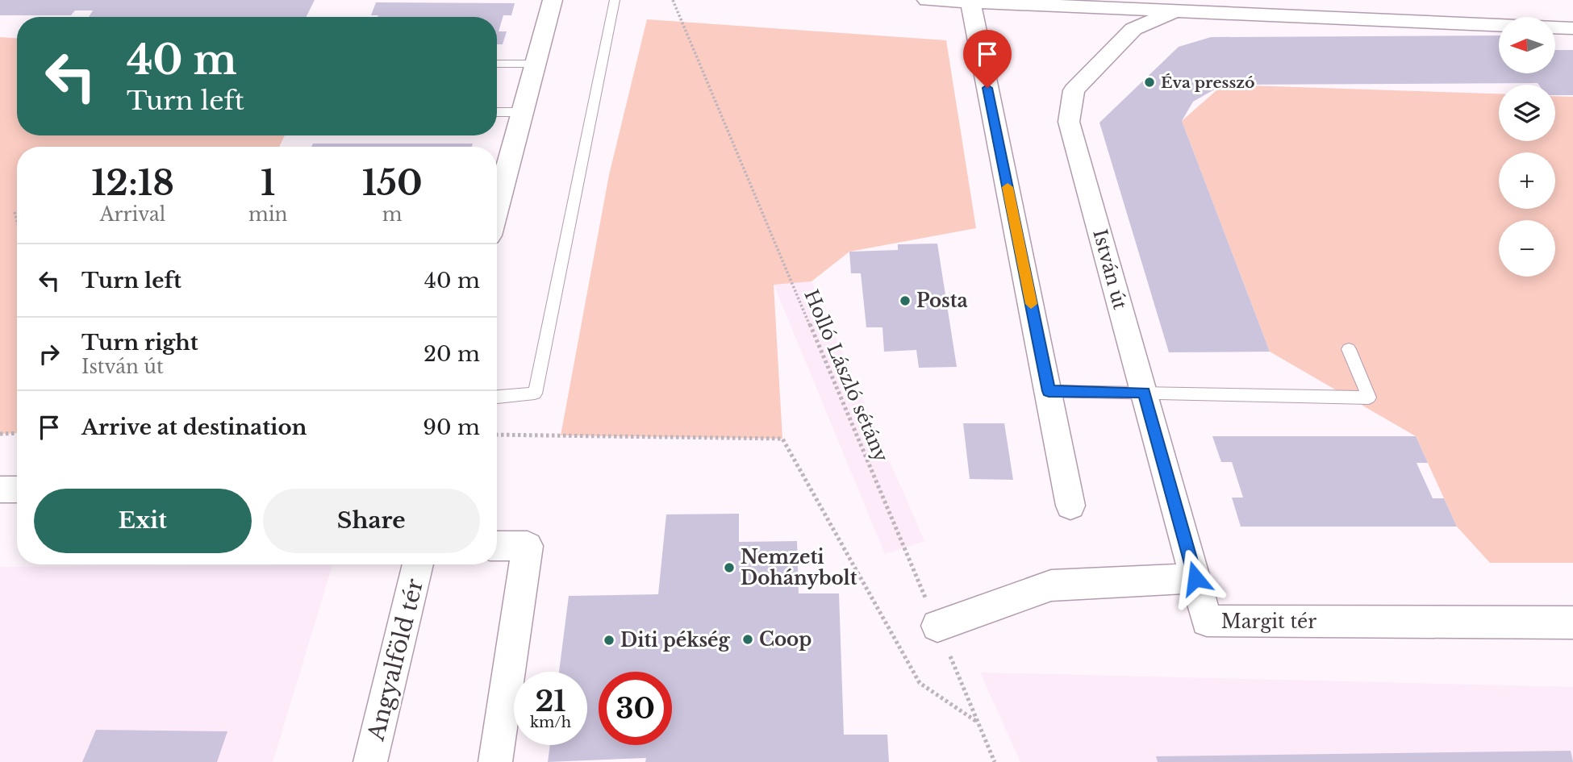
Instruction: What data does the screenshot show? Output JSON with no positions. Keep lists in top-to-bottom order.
{
  "streets": {
    "street": ["István út", "Margit tér", "Angyalföld tér"],
    "path": ["Holló László sétány"]
  },
  "crossings": [
    ["István út", "Margit tér"]
  ],
  "places": [
    "Éva presszó",
    "Posta",
    "Nemzeti Dohánybolt",
    "Coop",
    "Diti pékség"
  ],
  "north": "left",
  "page": {
    "map_buttons": ["+", "−"],
    "turn": ["40 m", "Turn left"],
    "eta": [
      "12:18",
      "Arrival",
      "1",
      "min",
      "150",
      "m"
    ],
    "list": [
      {
        "name": "Turn left",
        "value": "40 m"
      },
      {
        "name": "Turn right",
        "note": "István út",
        "value": "20 m"
      },
      {
        "name": "Arrive at destination",
        "value": "90 m"
      }
    ],
    "buttons": ["Exit", "Share"],
    "speed": "21 km/h",
    "limit": "30"
  }
}
